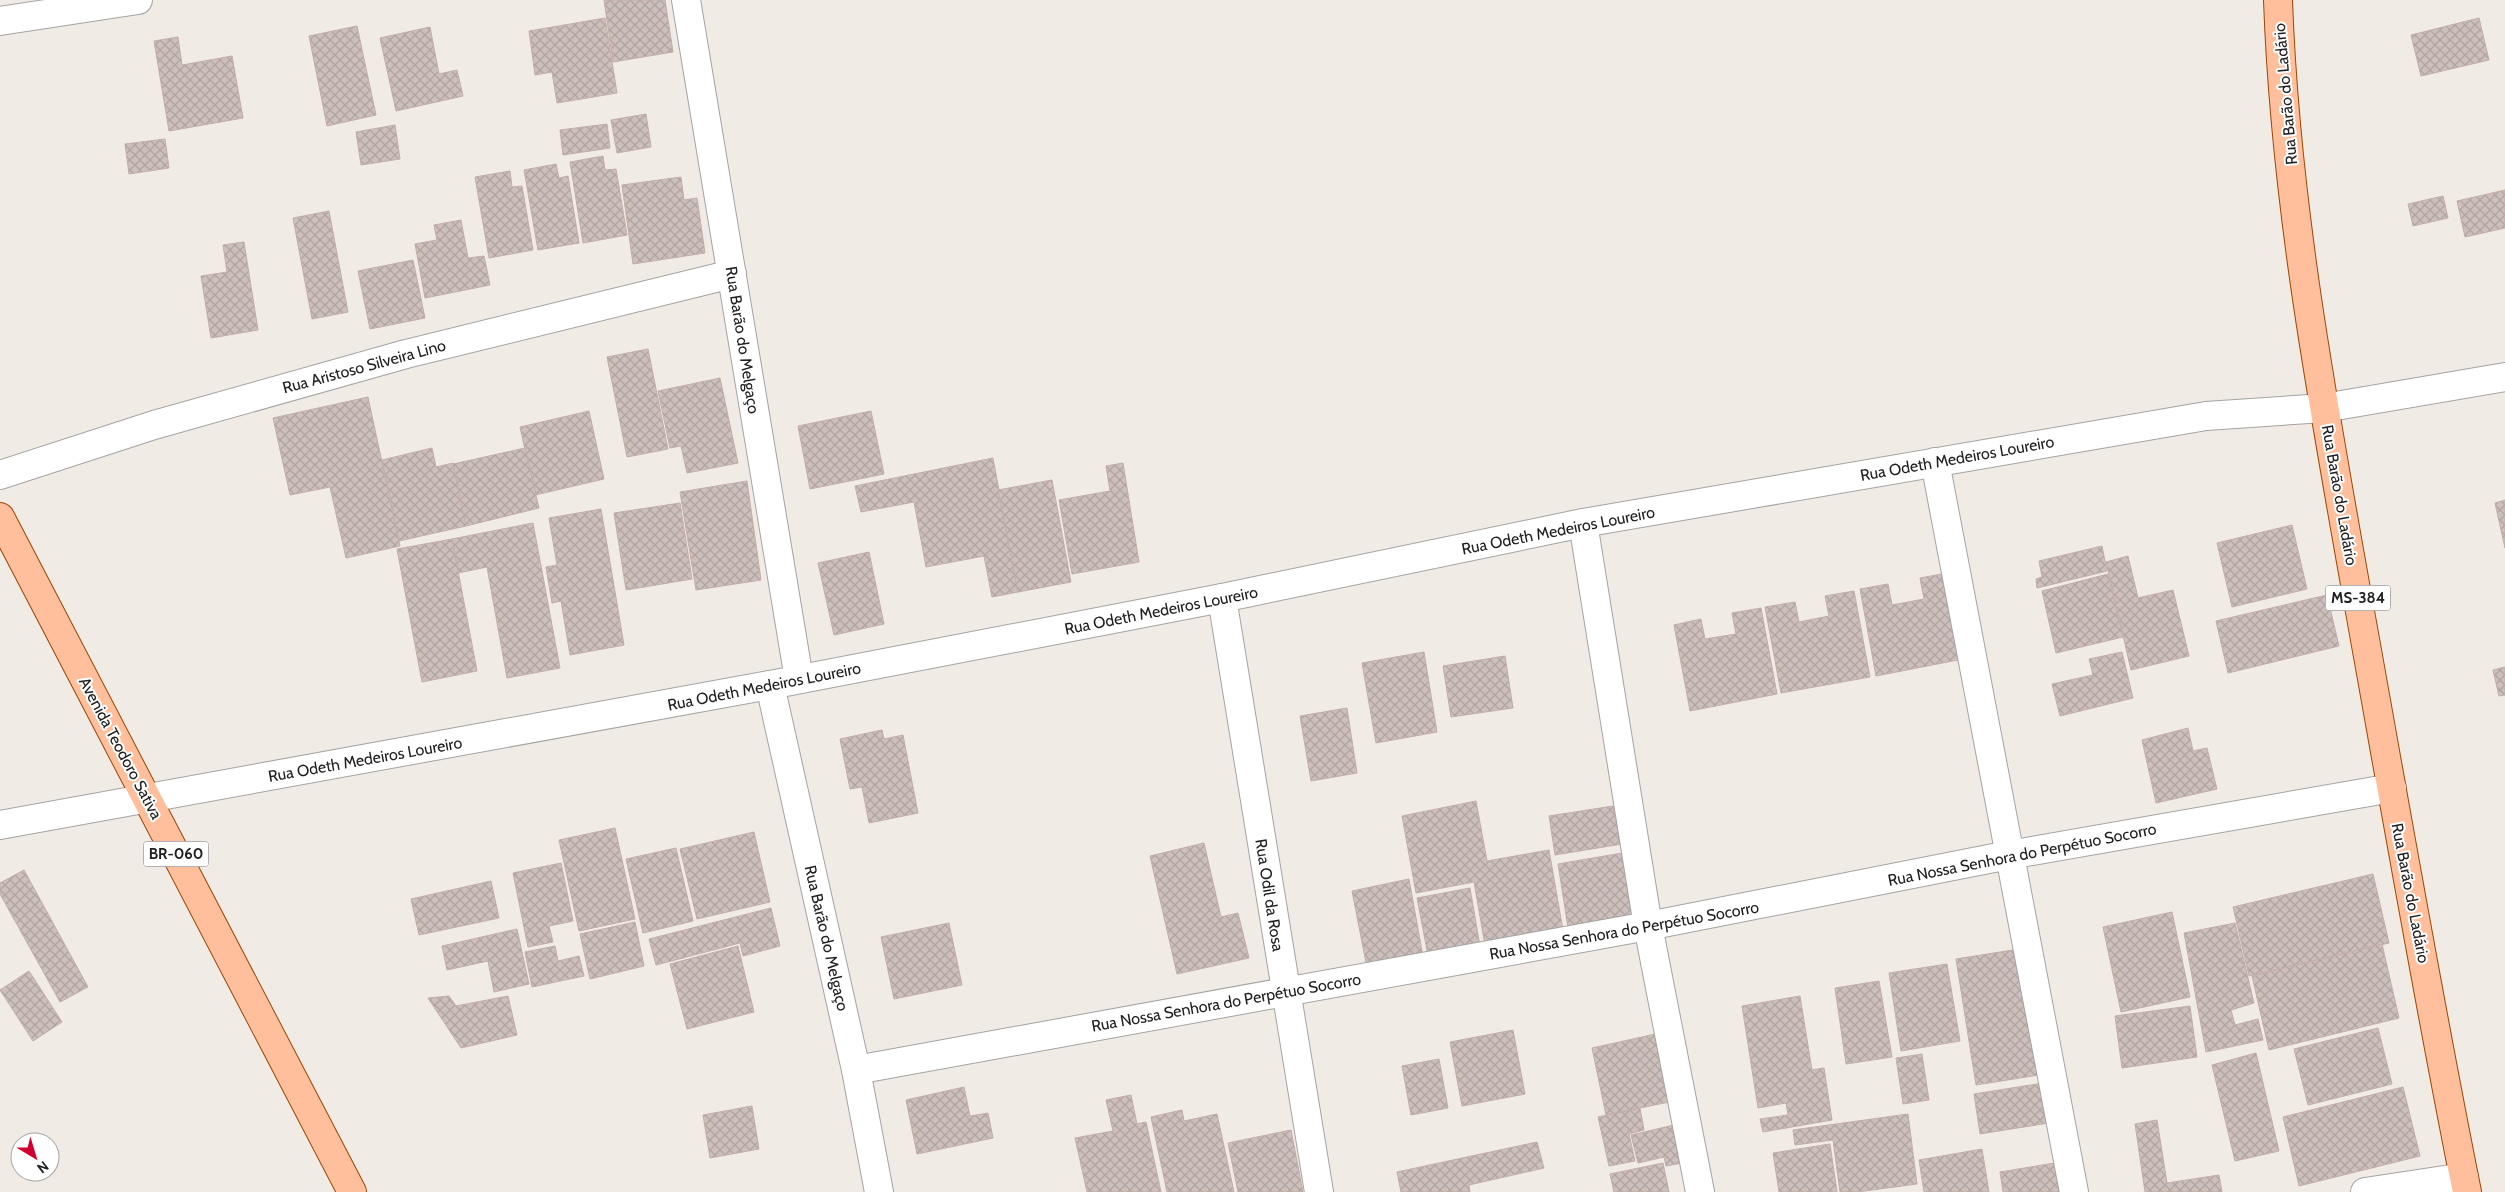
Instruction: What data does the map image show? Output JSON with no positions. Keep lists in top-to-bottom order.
{
  "streets": {
    "main road": [
      "Rua Barão do Ladário",
      "MS-384",
      "Avenida Teodoro Sativa",
      "BR-060"
    ],
    "street": [
      "Rua Barão do Melgaço",
      "Rua Aristoso Silveira Lino",
      "Rua Odeth Medeiros Loureiro",
      "Rua Nossa Senhora do Perpétuo Socorro",
      "Rua Odil da Rosa"
    ]
  },
  "crossings": [
    ["Rua Barão do Ladário", "Rua Odeth Medeiros Loureiro"],
    ["Rua Barão do Ladário", "Rua Nossa Senhora do Perpétuo Socorro"],
    ["Rua Barão do Melgaço", "Rua Aristoso Silveira Lino"],
    ["Rua Barão do Melgaço", "Rua Odeth Medeiros Loureiro"],
    ["Rua Barão do Melgaço", "Rua Nossa Senhora do Perpétuo Socorro"],
    ["Rua Odeth Medeiros Loureiro", "Avenida Teodoro Sativa"],
    ["Rua Odeth Medeiros Loureiro", "Rua Odil da Rosa"],
    ["Rua Nossa Senhora do Perpétuo Socorro", "Rua Odil da Rosa"]
  ],
  "north": "bottom right"
}
